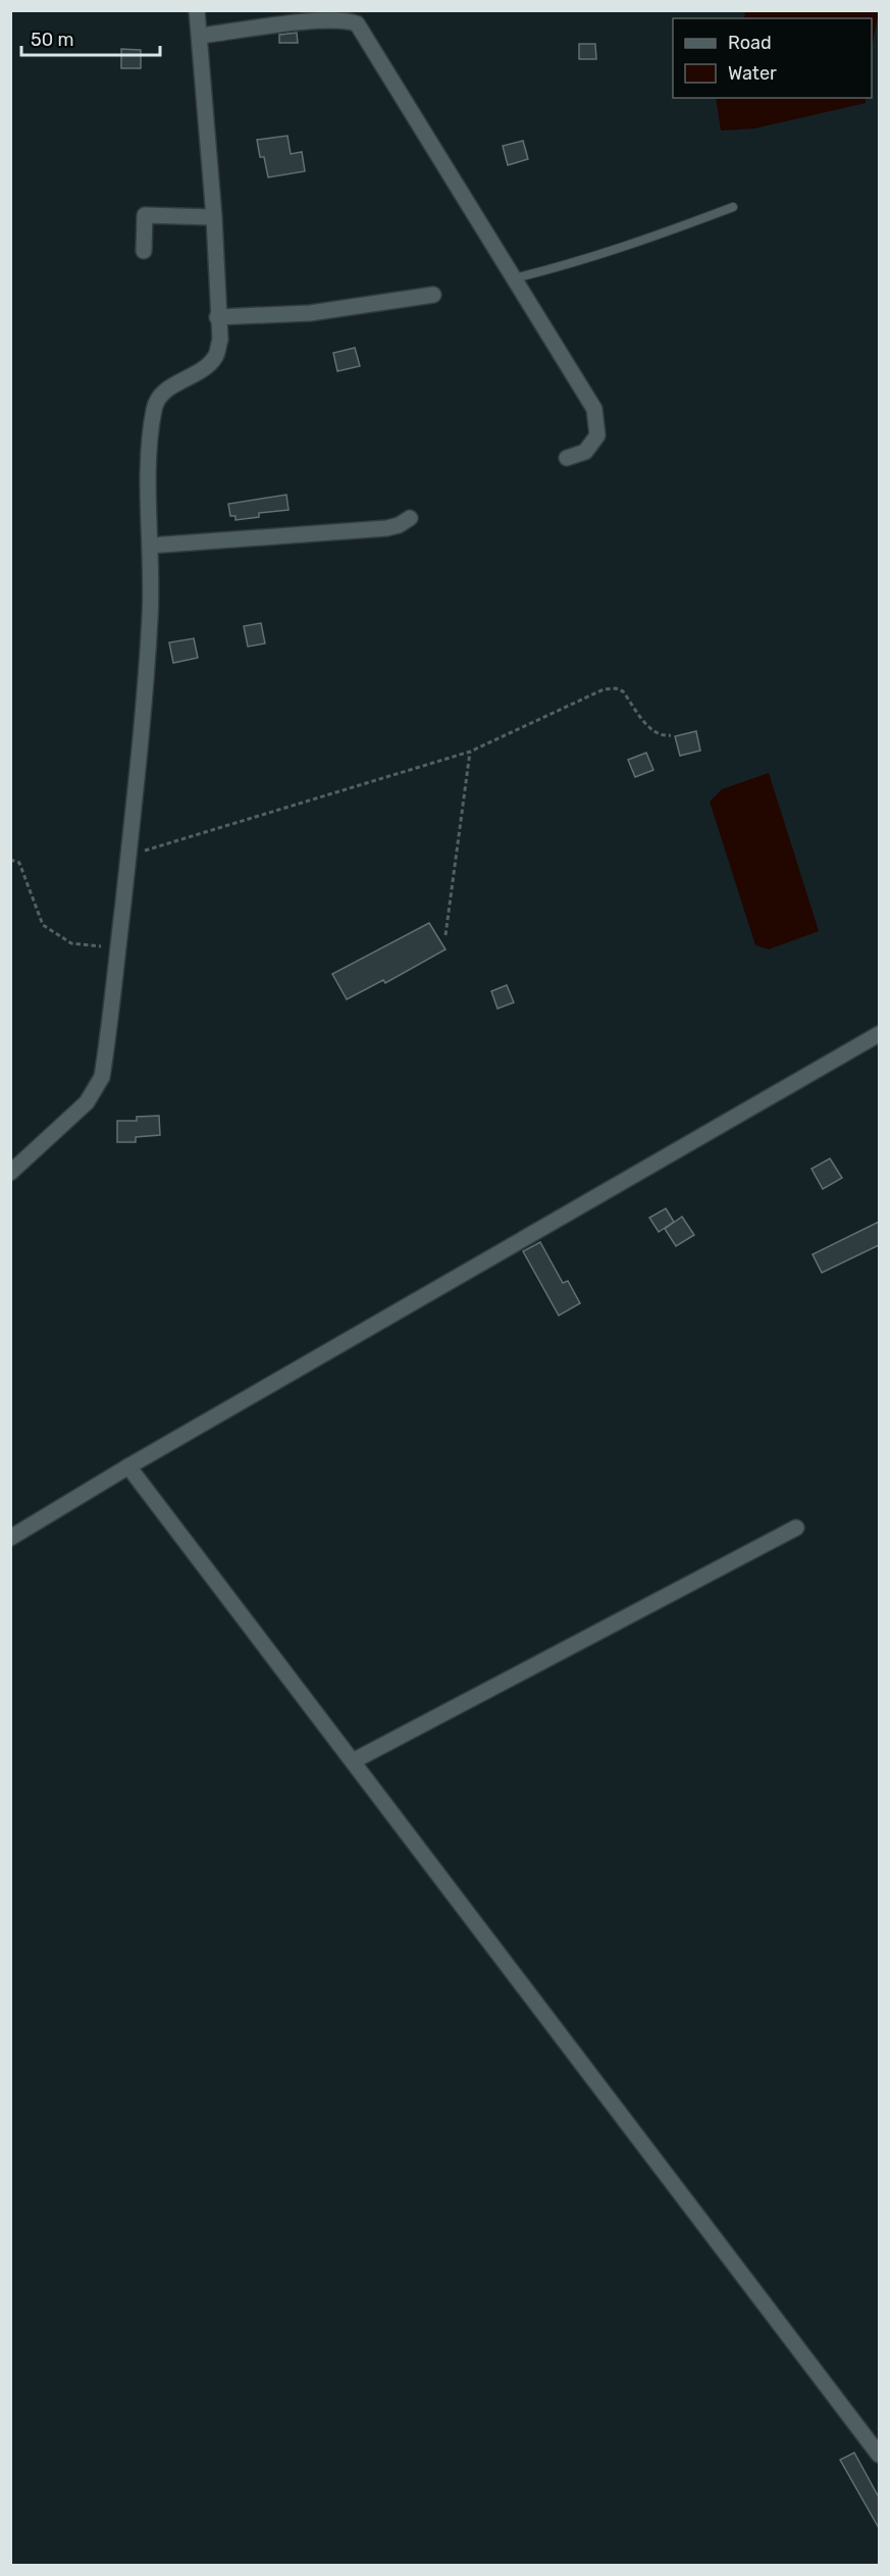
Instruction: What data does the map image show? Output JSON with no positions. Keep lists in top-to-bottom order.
{
  "legend": ["Road", "Water"],
  "scale_bar": "50 m"
}
